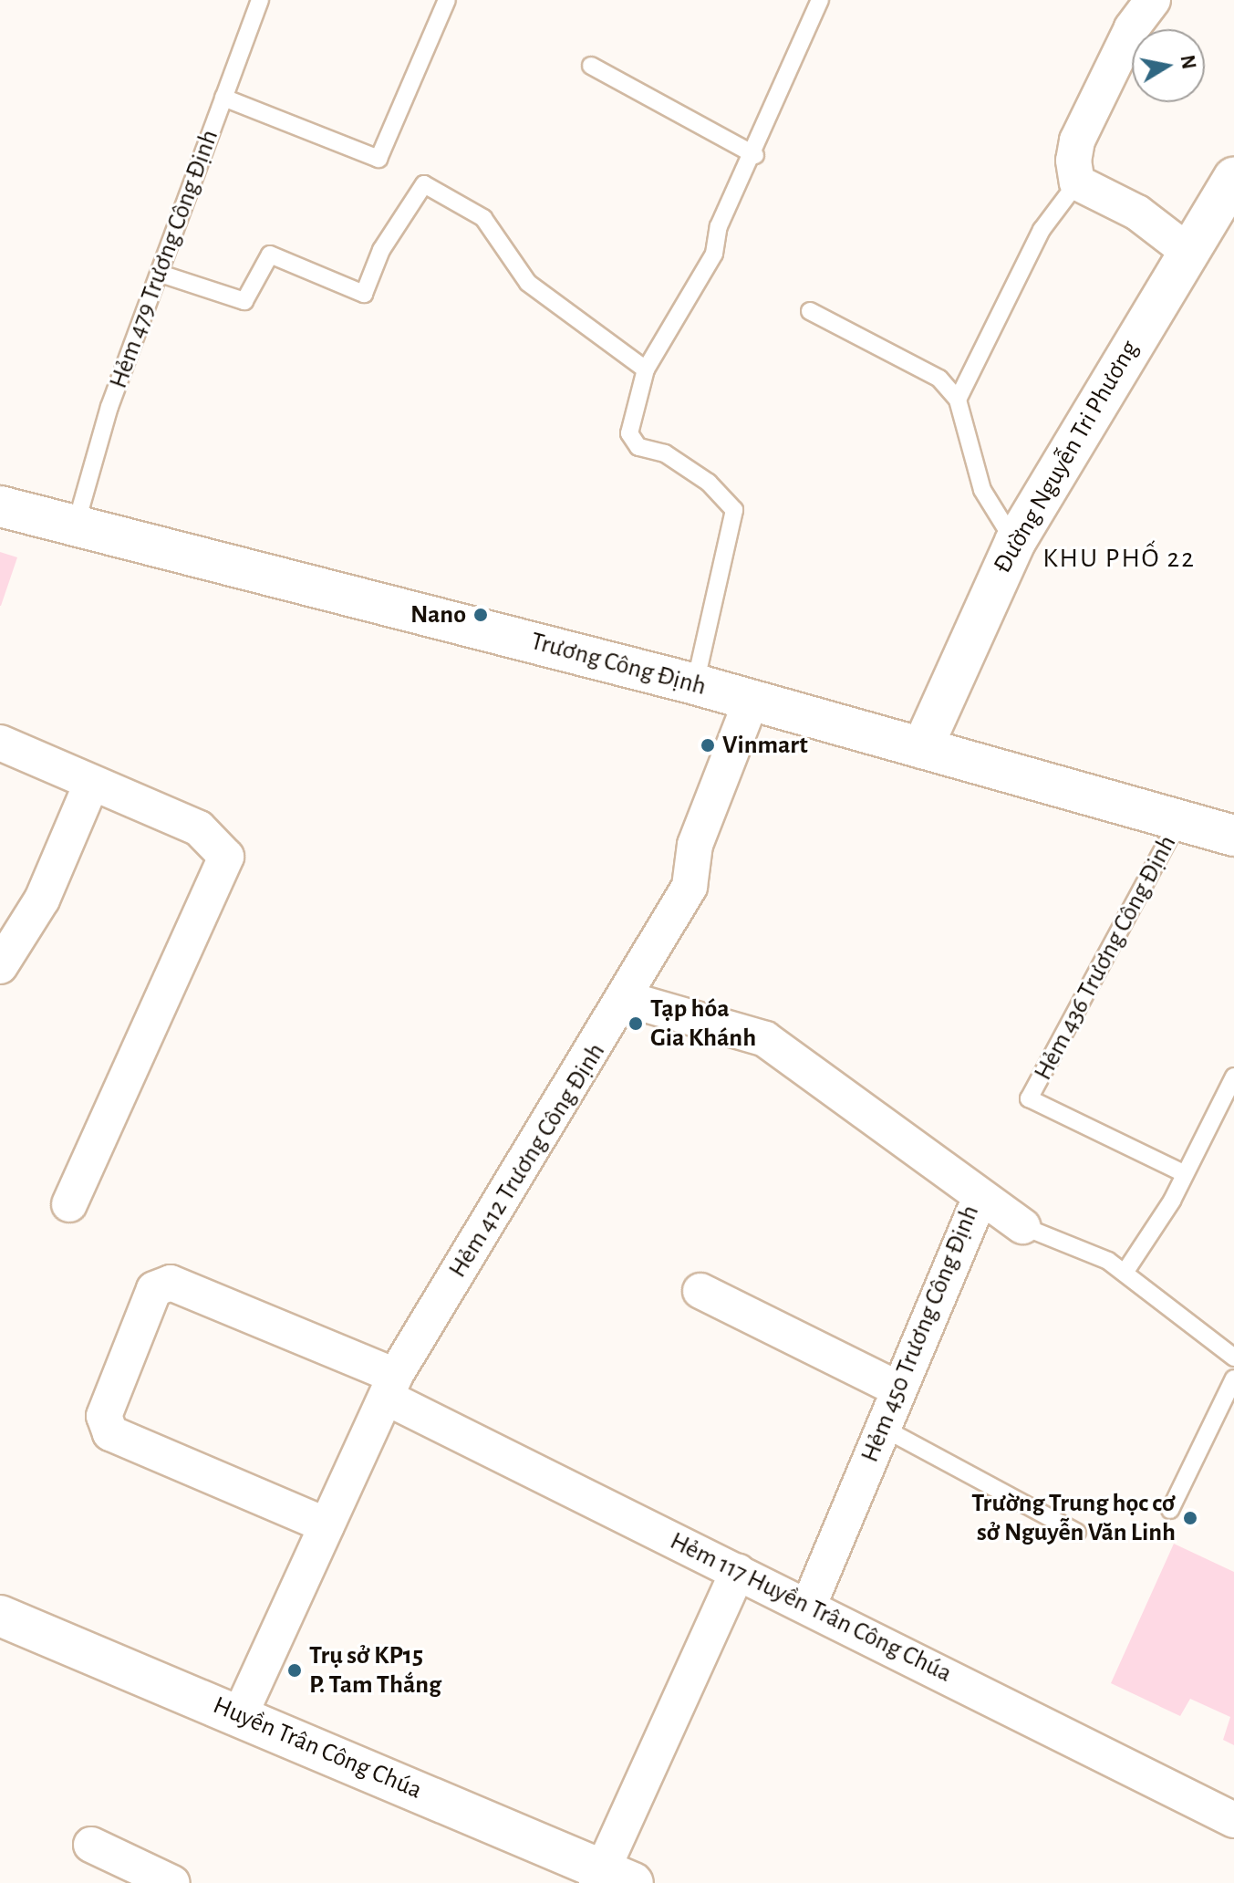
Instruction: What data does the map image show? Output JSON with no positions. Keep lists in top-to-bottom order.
{
  "streets": {
    "street": [
      "Đường Nguyễn Tri Phương",
      "Trương Công Định",
      "Hẻm 412 Trương Công Định",
      "Hẻm 450 Trương Công Định",
      "Hẻm 117 Huyền Trân Công Chúa",
      "Huyền Trân Công Chúa"
    ],
    "lane": ["Hẻm 479 Trương Công Định", "Hẻm 436 Trương Công Định"]
  },
  "crossings": [
    ["Hẻm 479 Trương Công Định", "Trương Công Định"],
    ["Đường Nguyễn Tri Phương", "Trương Công Định"],
    ["Trương Công Định", "Hẻm 436 Trương Công Định"],
    ["Trương Công Định", "Hẻm 412 Trương Công Định"],
    ["Hẻm 412 Trương Công Định", "Hẻm 450 Trương Công Định"],
    ["Hẻm 412 Trương Công Định", "Hẻm 117 Huyền Trân Công Chúa"],
    ["Hẻm 450 Trương Công Định", "Hẻm 117 Huyền Trân Công Chúa"]
  ],
  "districts": ["KHU PHỐ 22"],
  "places": [
    "Nano",
    "Vinmart",
    "Tạp hóa Gia Khánh",
    "Trường Trung học cơ sở Nguyễn Văn Linh",
    "Trụ sở KP15 P. Tam Thắng"
  ],
  "north": "right"
}
